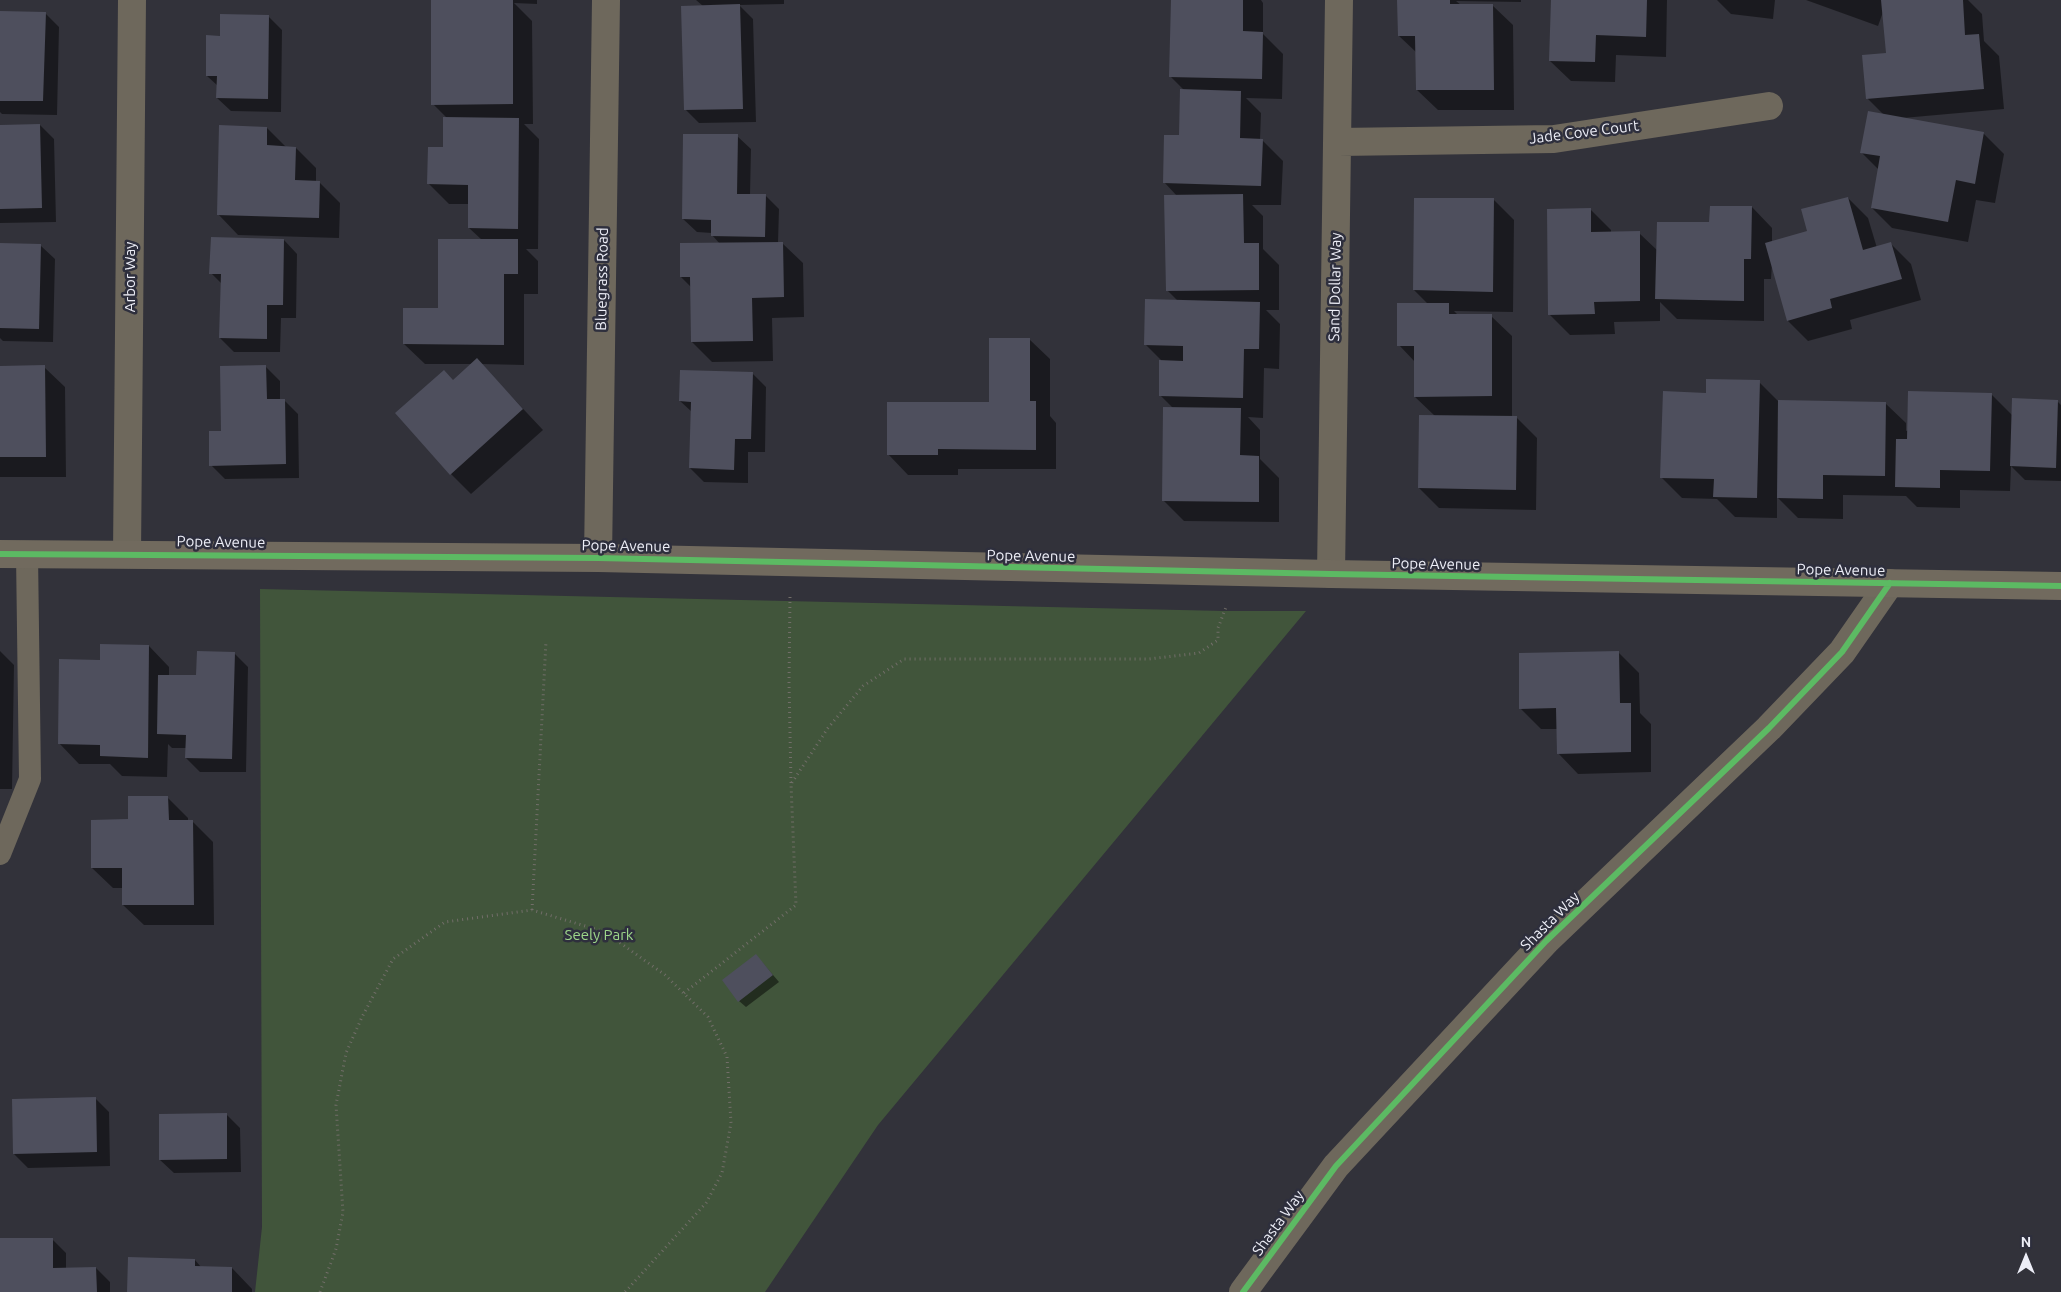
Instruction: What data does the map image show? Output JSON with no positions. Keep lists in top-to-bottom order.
{
  "streets": {
    "street": [
      "Jade Cove Court",
      "Arbor Way",
      "Bluegrass Road",
      "Sand Dollar Way",
      "Pope Avenue",
      "Shasta Way"
    ]
  },
  "crossings": [
    ["Jade Cove Court", "Sand Dollar Way"],
    ["Arbor Way", "Pope Avenue"],
    ["Bluegrass Road", "Pope Avenue"],
    ["Sand Dollar Way", "Pope Avenue"],
    ["Pope Avenue", "Shasta Way"]
  ],
  "parks": ["Seely Park"],
  "north": "top"
}
